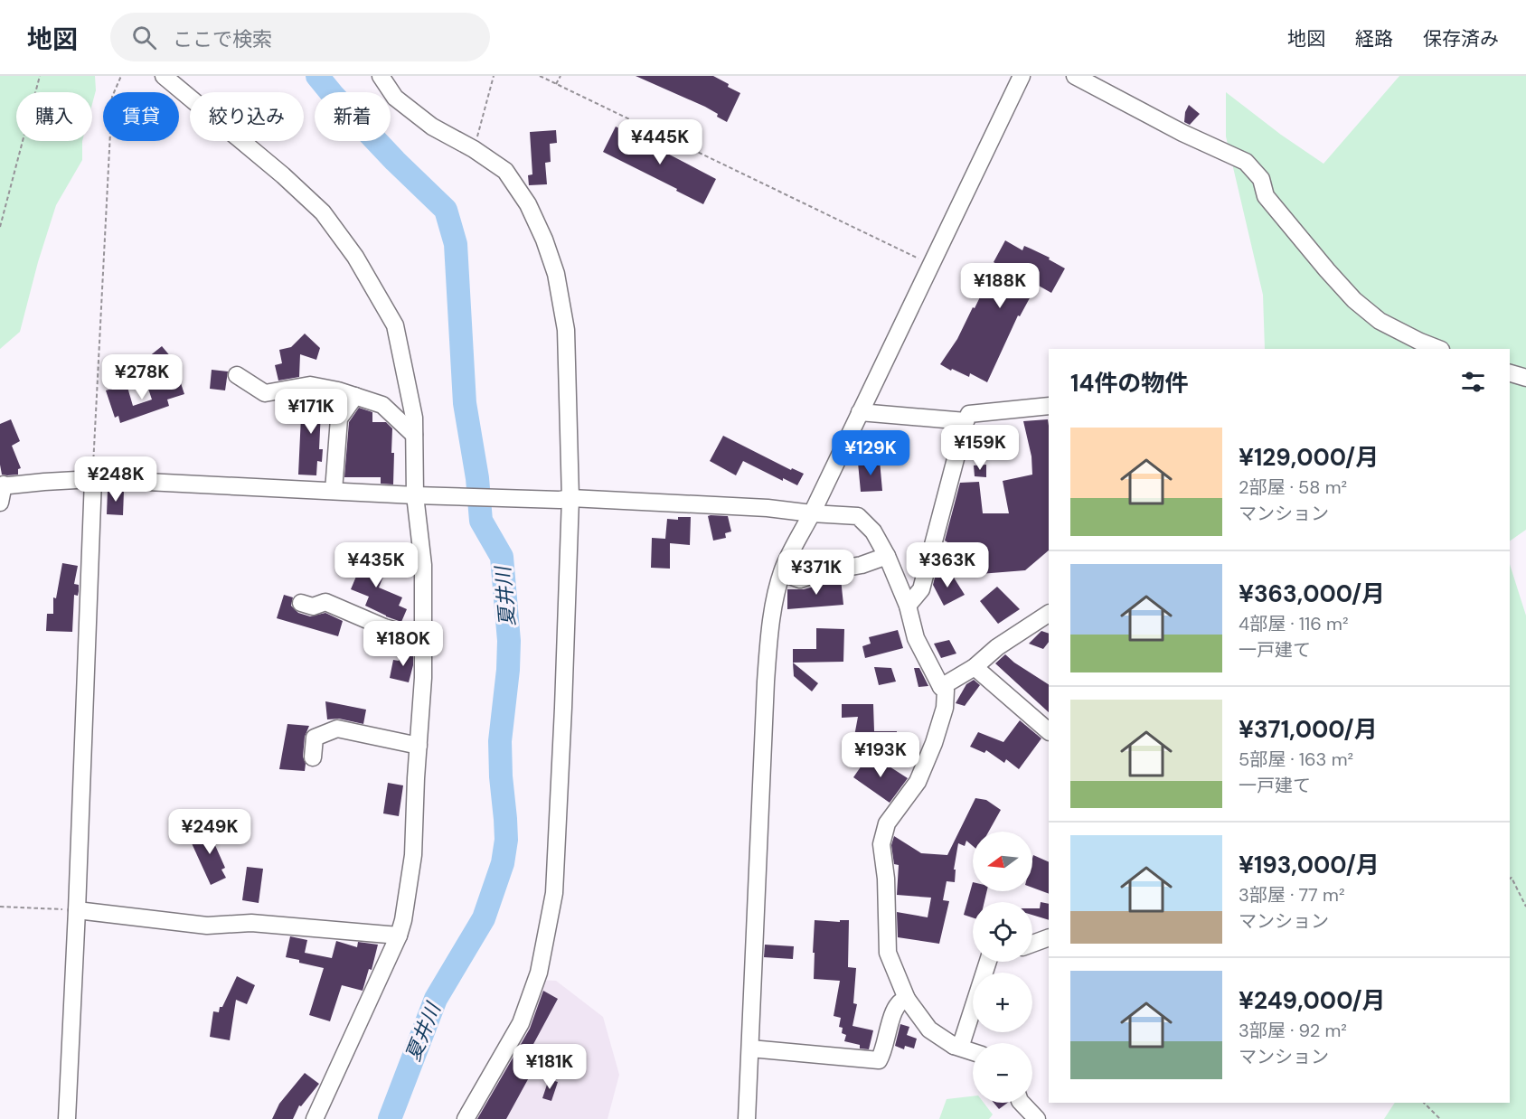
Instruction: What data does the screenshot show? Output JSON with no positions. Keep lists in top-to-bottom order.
{
  "water": ["夏井川"],
  "north": "left",
  "page": {
    "header": "地図",
    "search": "ここで検索",
    "nav": ["地図", "経路", "保存済み"],
    "chip": [
      "購入",
      "賃貸",
      "絞り込み",
      "新着"
    ],
    "price": [
      "¥445K",
      "¥188K",
      "¥278K",
      "¥171K",
      "¥159K",
      "¥129K",
      "¥248K",
      "¥435K",
      "¥363K",
      "¥371K",
      "¥180K",
      "¥193K",
      "¥249K",
      "¥181K"
    ],
    "heading": "14件の物件",
    "list": [
      {
        "name": "¥129,000/月",
        "note": "2部屋 · 58 m² · マンション"
      },
      {
        "name": "¥363,000/月",
        "note": "4部屋 · 116 m² · 一戸建て"
      },
      {
        "name": "¥371,000/月",
        "note": "5部屋 · 163 m² · 一戸建て"
      },
      {
        "name": "¥193,000/月",
        "note": "3部屋 · 77 m² · マンション"
      },
      {
        "name": "¥249,000/月",
        "note": "3部屋 · 92 m² · マンション"
      }
    ],
    "map_buttons": ["+", "−"]
  }
}
